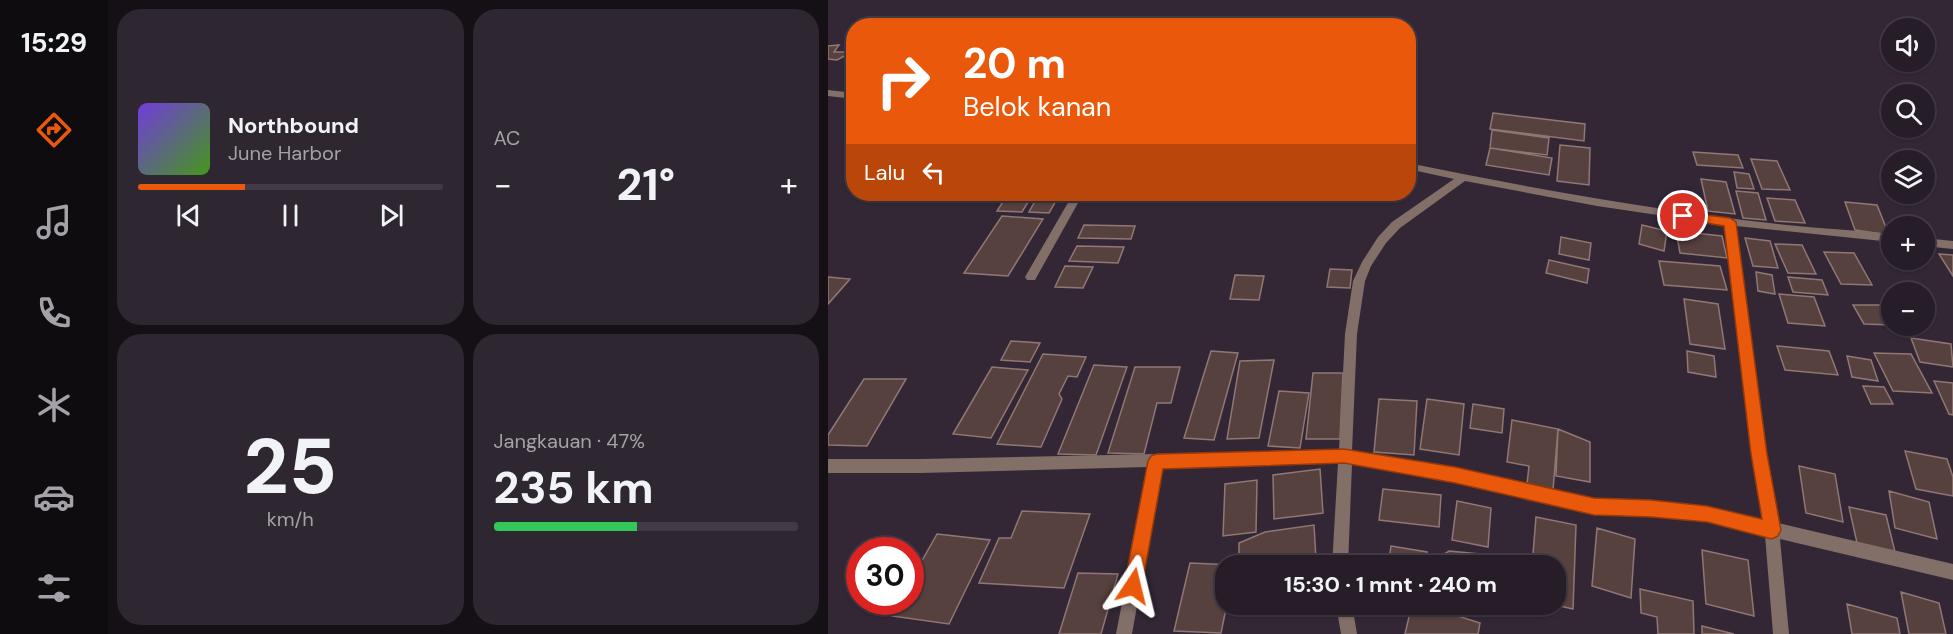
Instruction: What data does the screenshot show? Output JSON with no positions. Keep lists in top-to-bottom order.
{
  "page": {
    "tabs": "15:29",
    "tile": [
      "AC",
      ["25", "km/h"],
      ["Jangkauan · 47%", "235 km"]
    ],
    "map_buttons": ["+", "−"],
    "turn": ["20 m", "Belok kanan"],
    "song": ["Northbound", "June Harbor"],
    "then": "Lalu",
    "heat": ["−", "21°", "+"],
    "limit": "30",
    "trip": "15:30 · 1 mnt · 240 m"
  }
}
